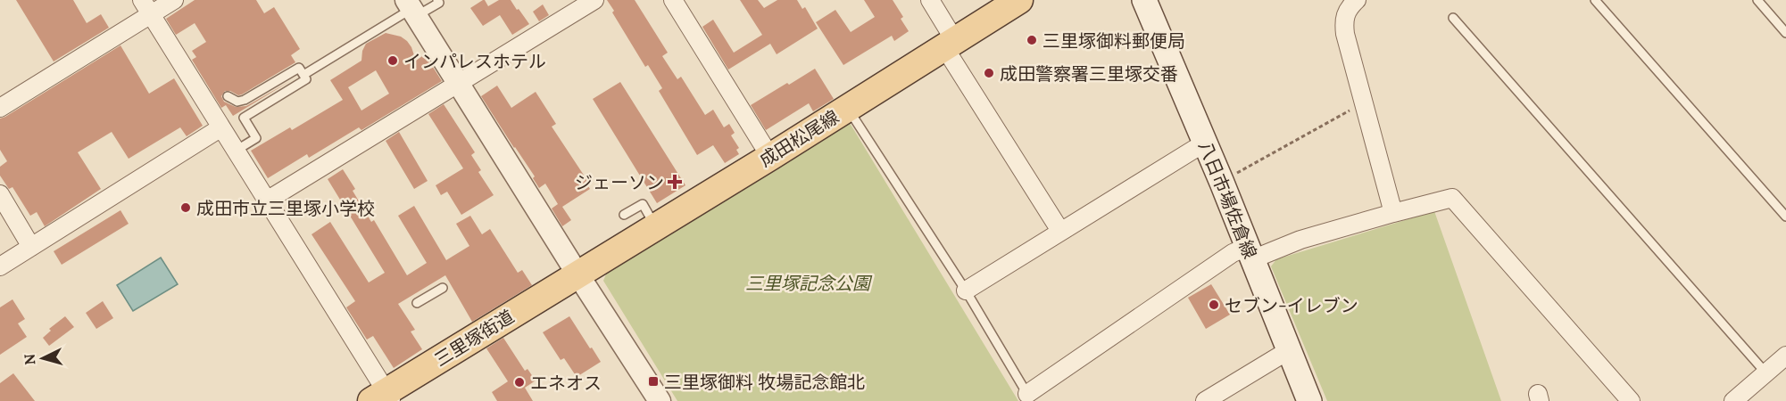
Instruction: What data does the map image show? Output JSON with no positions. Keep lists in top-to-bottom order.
{
  "streets": {
    "main road": ["成田松尾線", "八日市場佐倉線", "三里塚街道"]
  },
  "crossings": [
    ["成田松尾線", "三里塚街道"]
  ],
  "parks": ["三里塚記念公園"],
  "places": {
    "other": [
      "三里塚御料郵便局",
      "インパレスホテル",
      "成田警察署三里塚交番",
      "成田市立三里塚小学校",
      "セブン-イレブン",
      "エネオス"
    ],
    "health": ["ジェーソン"],
    "transit": ["三里塚御料 牧場記念館北"]
  },
  "north": "left"
}
